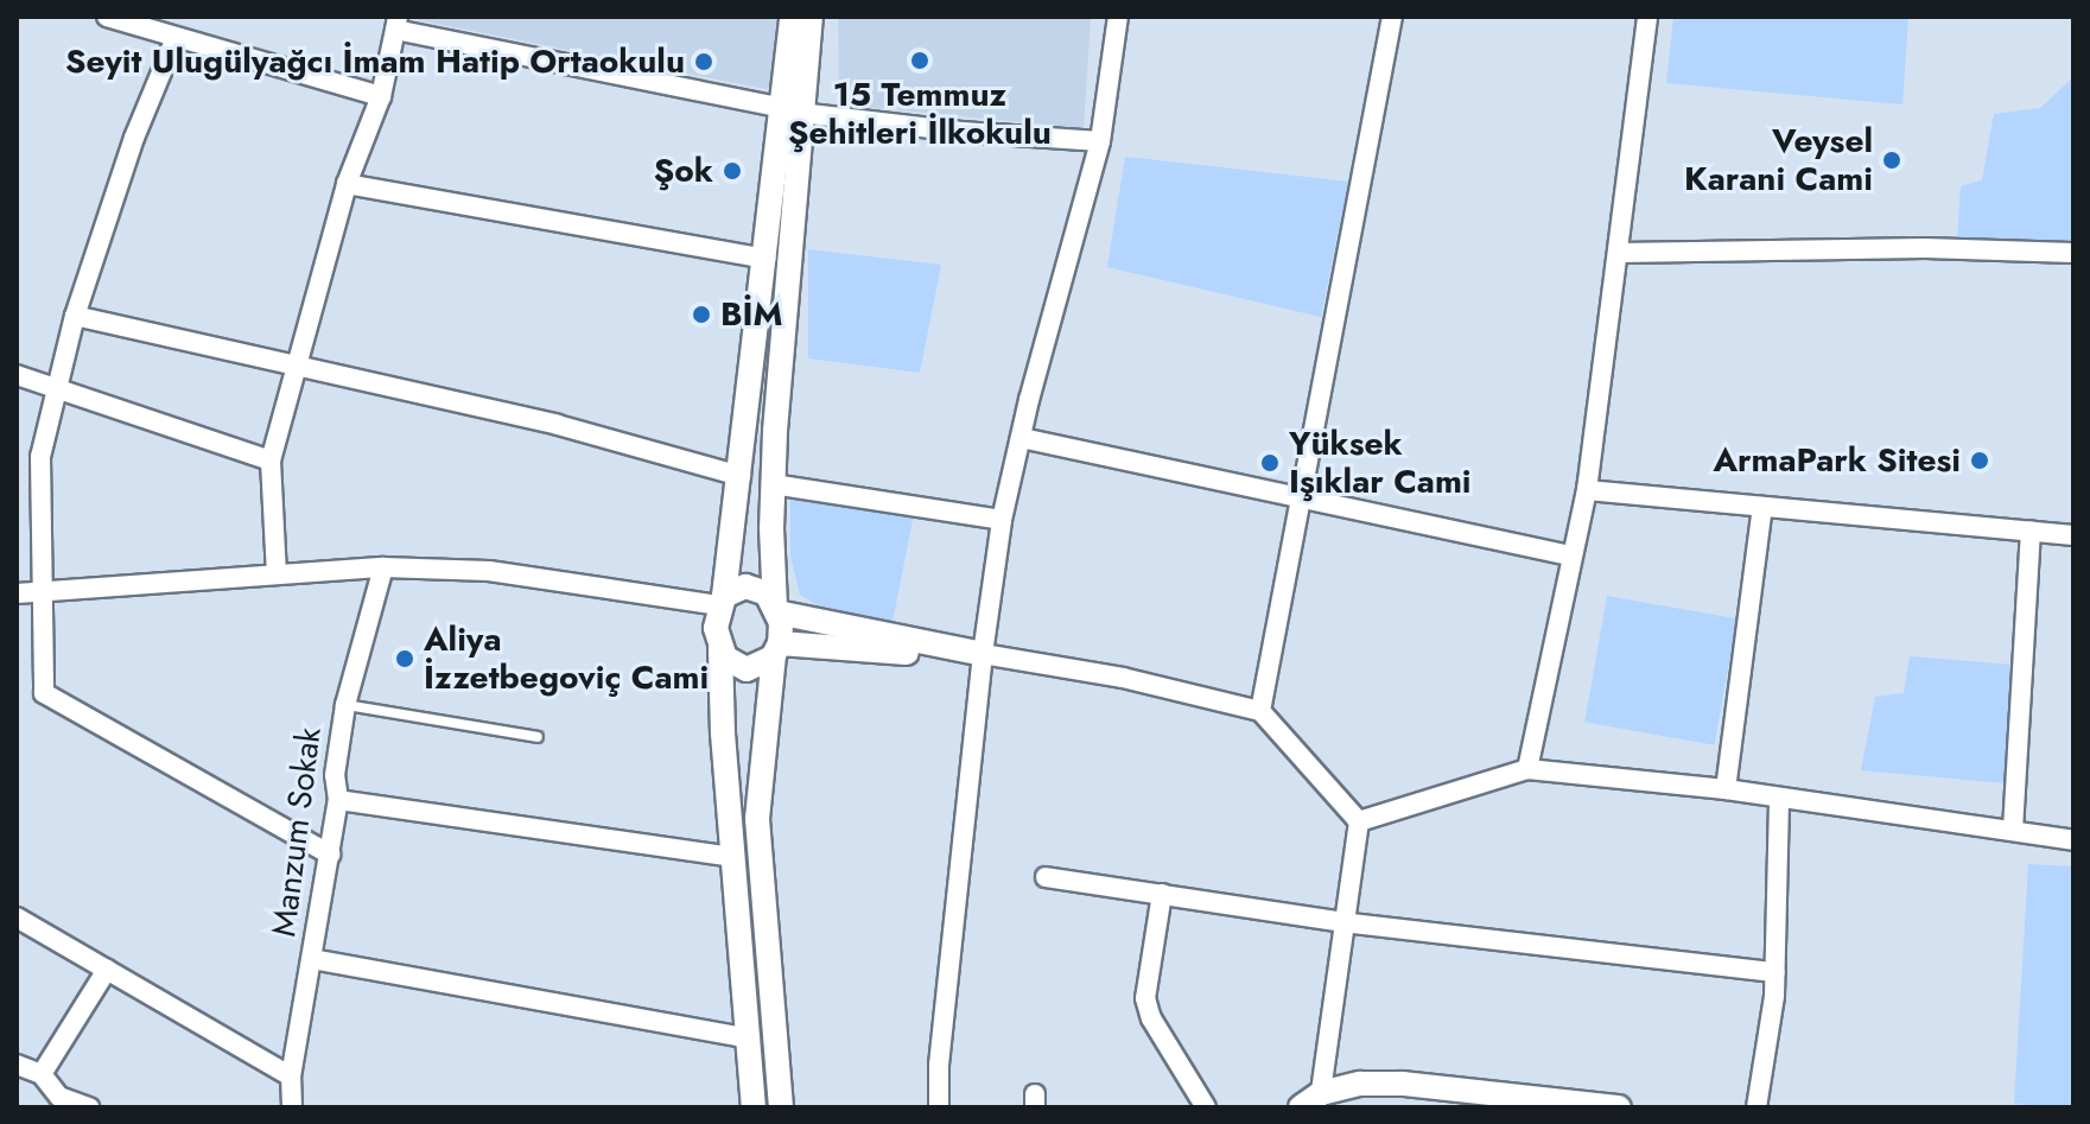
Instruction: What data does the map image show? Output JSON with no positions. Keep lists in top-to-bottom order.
{
  "streets": {
    "street": ["Manzum Sokak"]
  },
  "places": [
    "15 Temmuz Şehitleri İlkokulu",
    "Seyit Ulugülyağcı İmam Hatip Ortaokulu",
    "Veysel Karani Cami",
    "Şok",
    "BİM",
    "ArmaPark Sitesi",
    "Yüksek Işıklar Cami",
    "Aliya İzzetbegoviç Cami"
  ]
}
